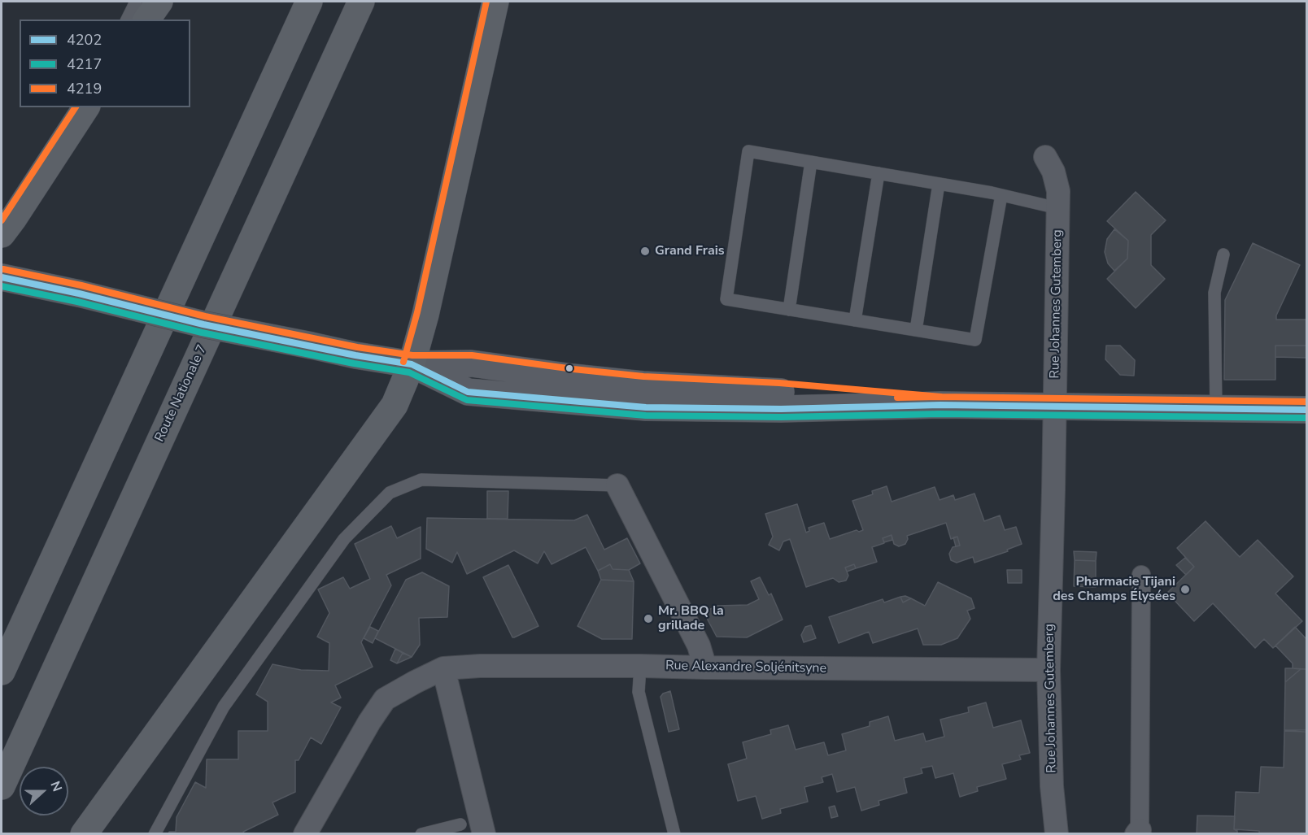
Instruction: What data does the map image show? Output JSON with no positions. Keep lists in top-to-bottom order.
{
  "streets": {
    "main road": ["Route Nationale 7"],
    "street": ["Rue Johannes Gutemberg", "Rue Alexandre Soljénitsyne"]
  },
  "crossings": [
    ["Rue Johannes Gutemberg", "Rue Alexandre Soljénitsyne"]
  ],
  "places": ["Grand Frais", "Pharmacie Tijani des Champs Élysées", "Mr. BBQ la grillade"],
  "lines": ["transit line 4219", "transit line 4202", "transit line 4217"],
  "legend": ["4202", "4217", "4219"],
  "north": "right"
}
